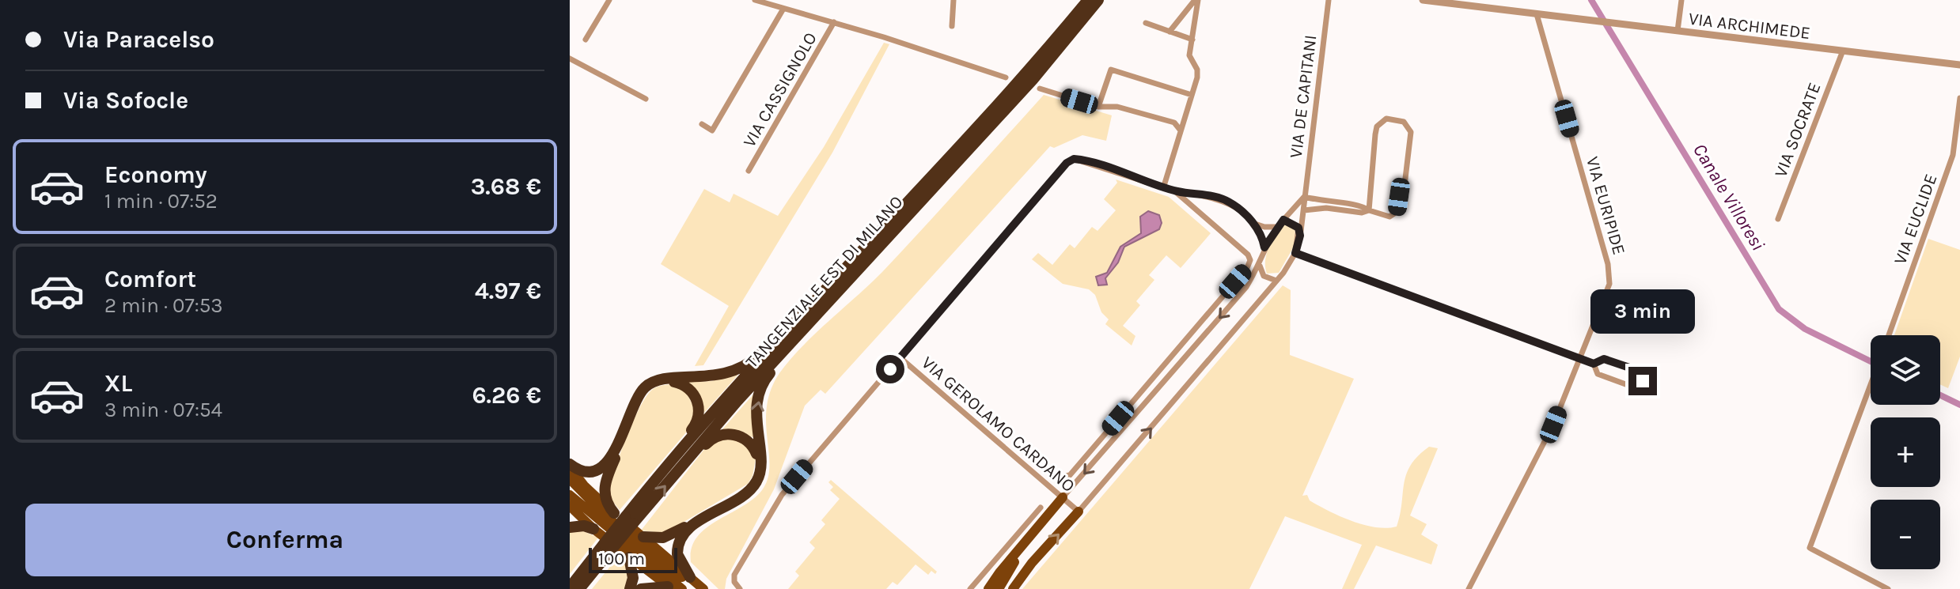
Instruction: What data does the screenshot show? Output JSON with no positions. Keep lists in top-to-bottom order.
{
  "streets": {
    "highway": ["TANGENZIALE EST DI MILANO"],
    "street": [
      "VIA ARCHIMEDE",
      "VIA CASSIGNOLO",
      "VIA DE CAPITANI",
      "VIA SOCRATE",
      "VIA EURIPIDE",
      "VIA EUCLIDE",
      "VIA GEROLAMO CARDANO"
    ]
  },
  "crossings": [
    ["VIA ARCHIMEDE", "VIA SOCRATE"],
    ["VIA ARCHIMEDE", "VIA EURIPIDE"],
    ["VIA DE CAPITANI", "VIA GEROLAMO CARDANO"]
  ],
  "water": ["Canale Villoresi"],
  "scale_bar": "100 m",
  "page": {
    "banner": ["Via Paracelso", "Via Sofocle"],
    "list": [
      {
        "name": "Economy",
        "note": "1 min · 07:52",
        "value": "3.68 €"
      },
      {
        "name": "Comfort",
        "note": "2 min · 07:53",
        "value": "4.97 €"
      },
      {
        "name": "XL",
        "note": "3 min · 07:54",
        "value": "6.26 €"
      }
    ],
    "bubble": "3 min",
    "map_buttons": ["+", "−"],
    "buttons": "Conferma",
    "scale": "100 m"
  }
}
